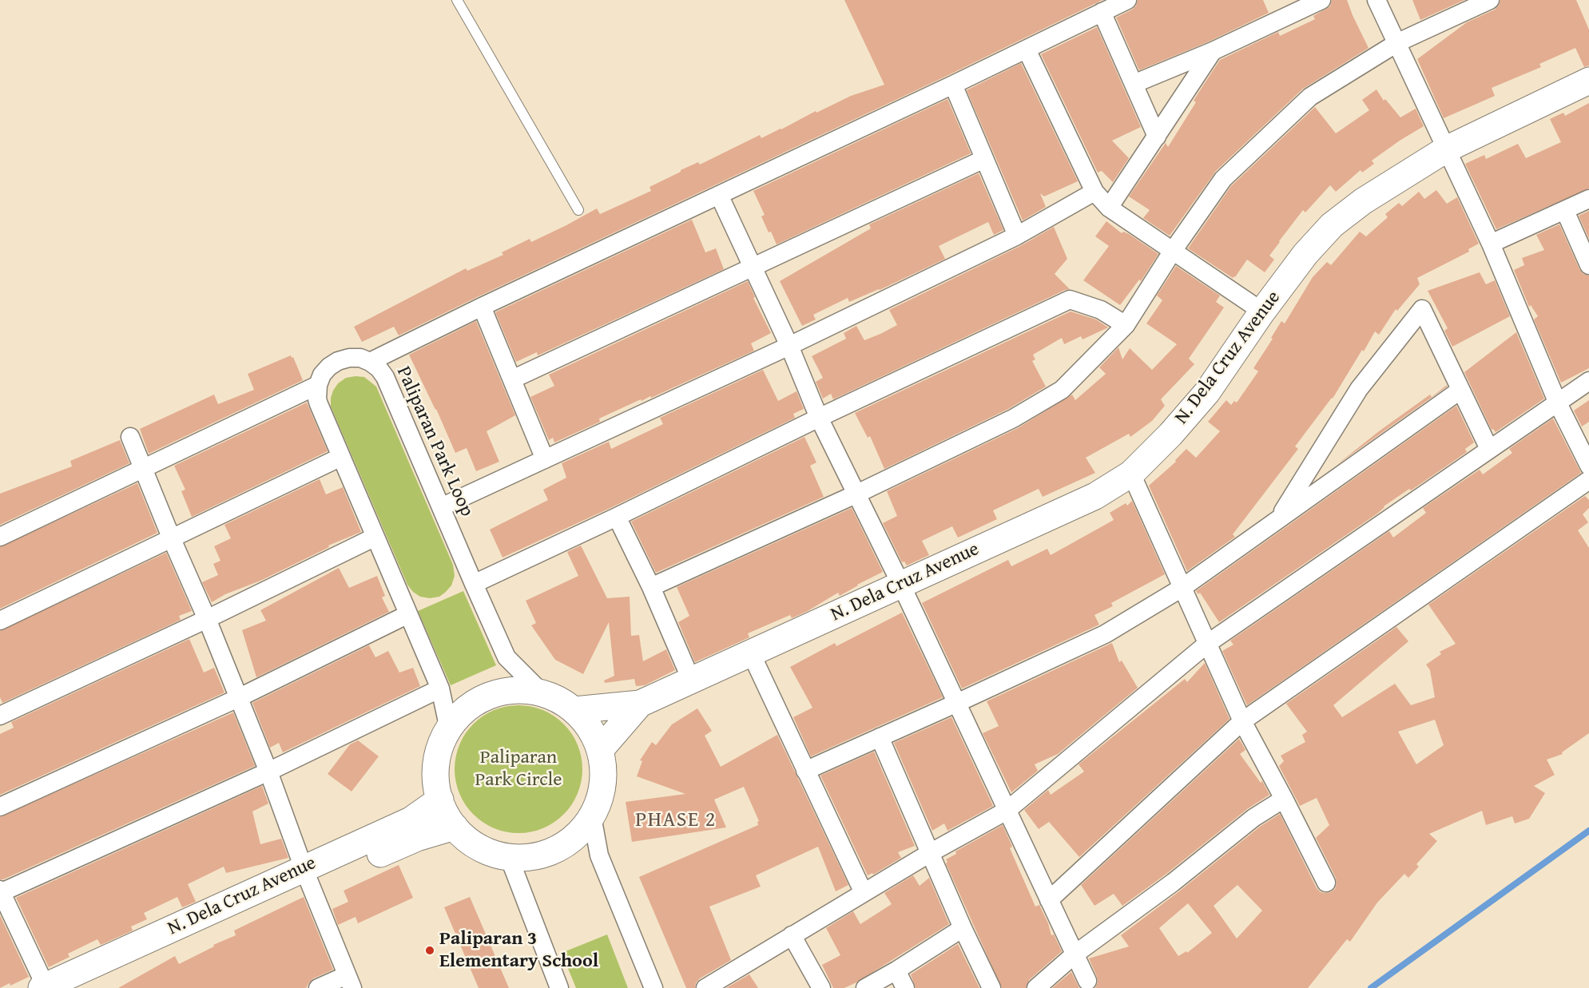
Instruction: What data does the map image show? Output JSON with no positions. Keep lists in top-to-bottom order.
{
  "streets": {
    "street": ["N. Dela Cruz Avenue", "Paliparan Park Loop"]
  },
  "crossings": [
    ["N. Dela Cruz Avenue", "Paliparan Park Loop"]
  ],
  "districts": ["PHASE 2"],
  "parks": ["Paliparan Park Circle"],
  "places": ["Paliparan 3 Elementary School"]
}
